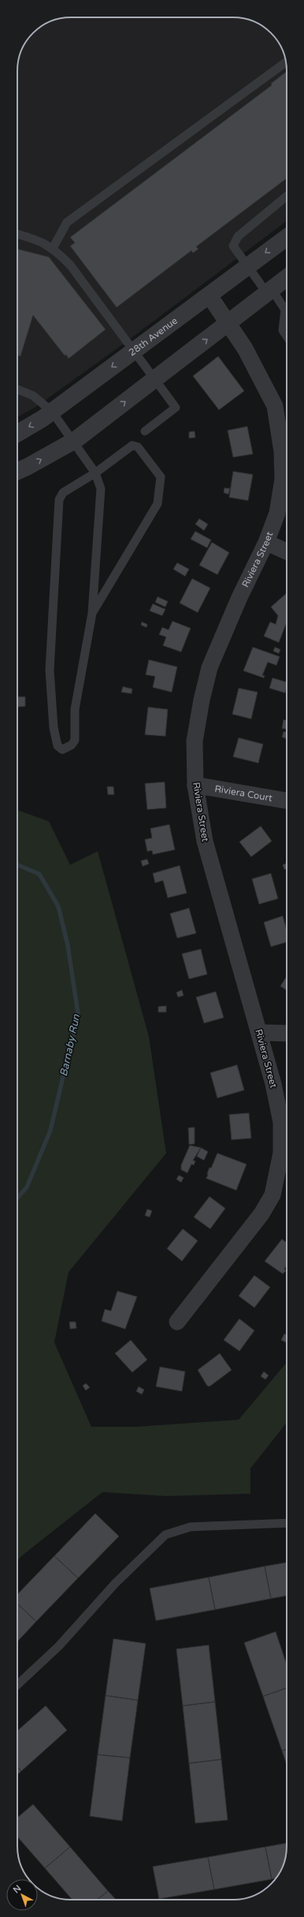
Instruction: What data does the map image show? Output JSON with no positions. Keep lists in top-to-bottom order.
{
  "streets": {
    "street": ["28th Avenue", "Riviera Street", "Riviera Court"]
  },
  "crossings": [
    ["28th Avenue", "Riviera Street"],
    ["Riviera Street", "Riviera Court"]
  ],
  "water": ["Barnaby Run"],
  "north": "top left"
}
